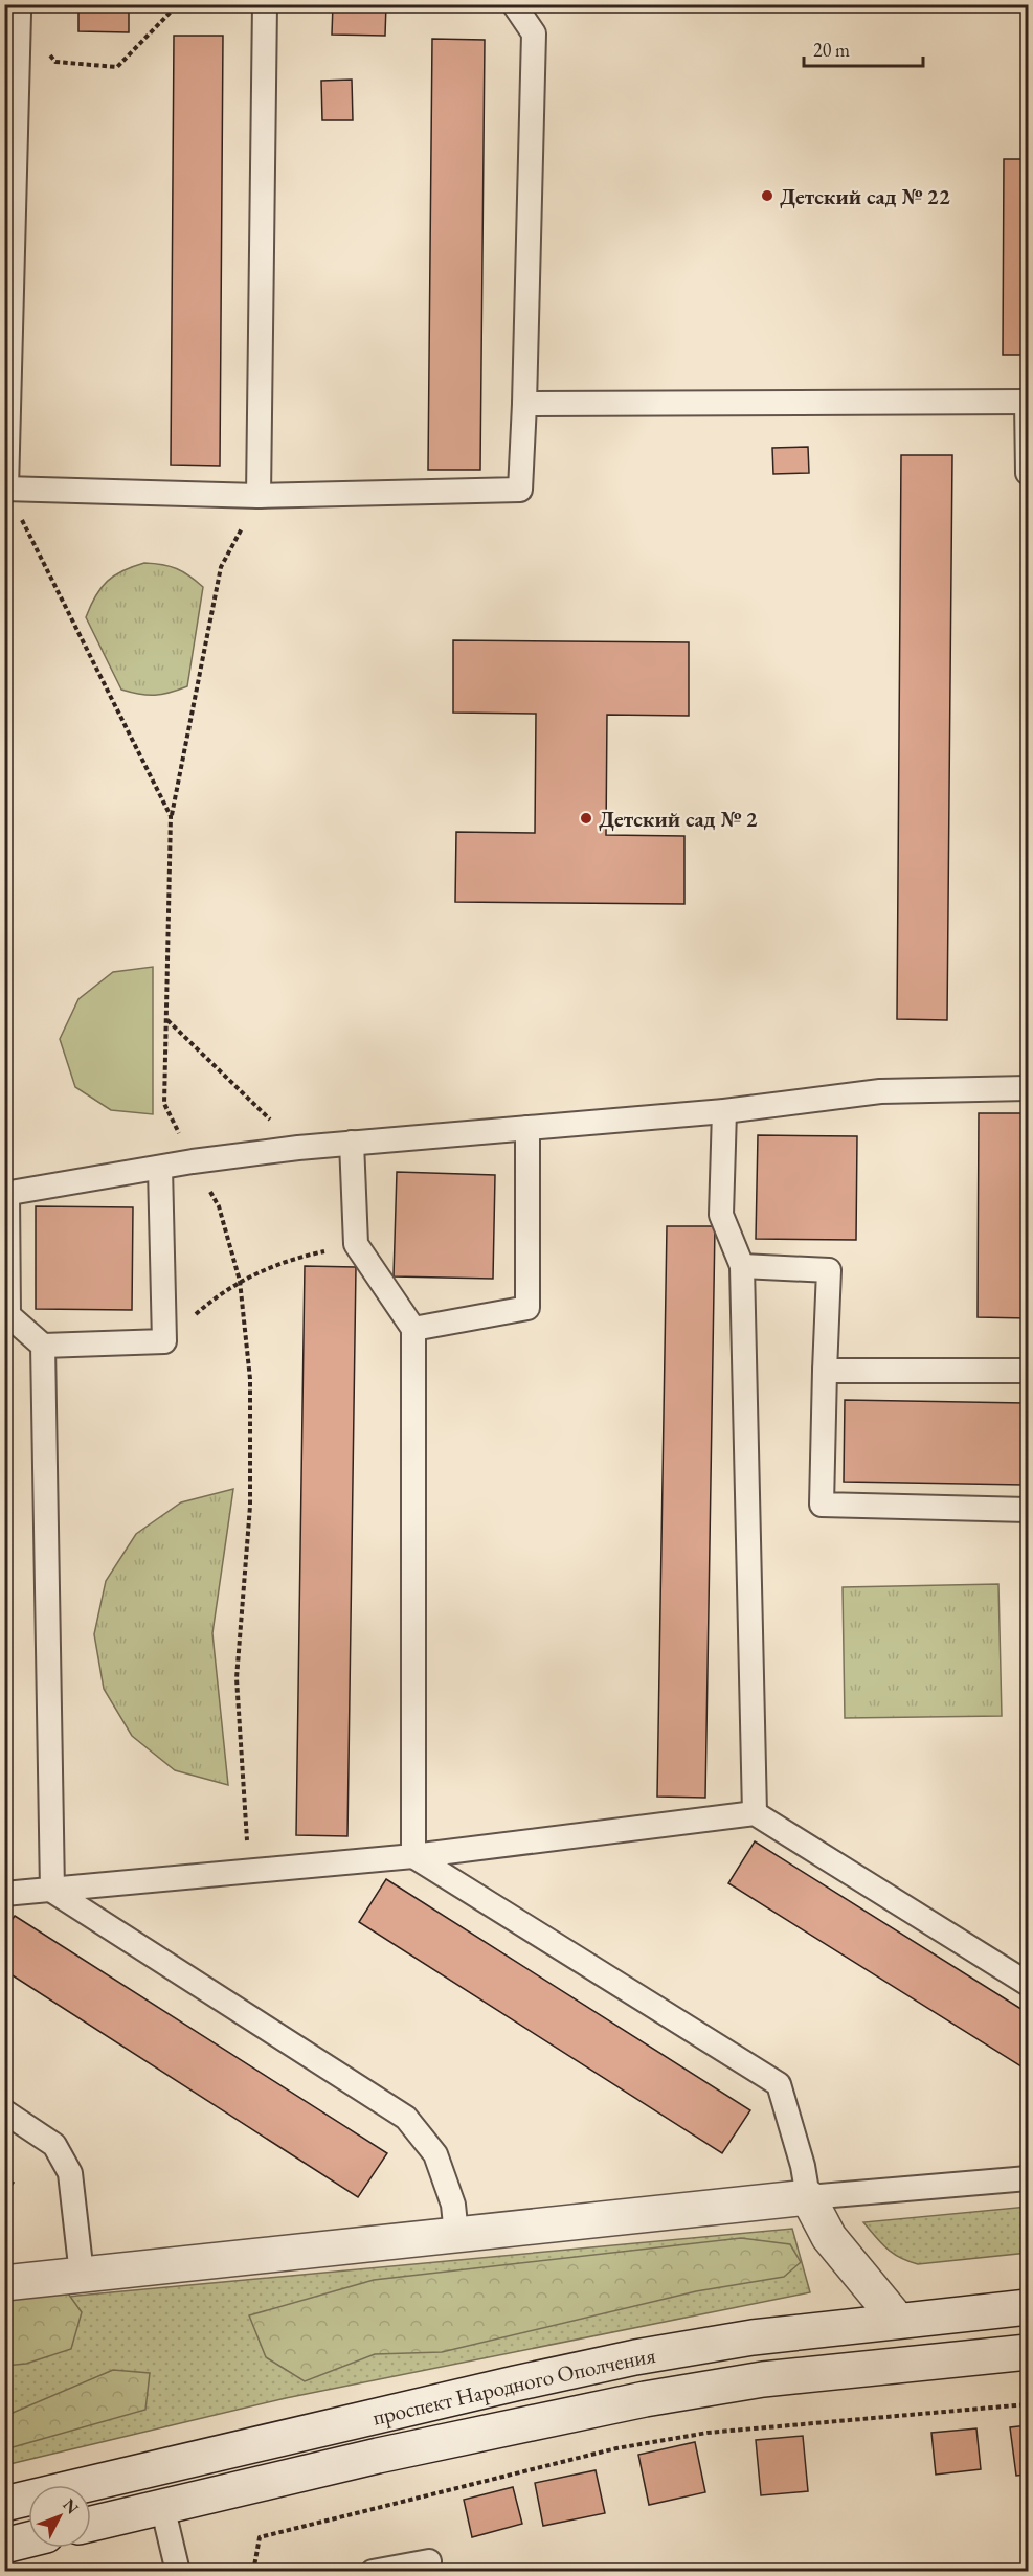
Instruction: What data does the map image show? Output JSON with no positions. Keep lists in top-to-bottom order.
{
  "streets": {
    "main road": ["проспект Народного Ополчения"]
  },
  "places": ["Детский сад № 22", "Детский сад № 2"],
  "scale_bar": "20 m",
  "north": "top right"
}
